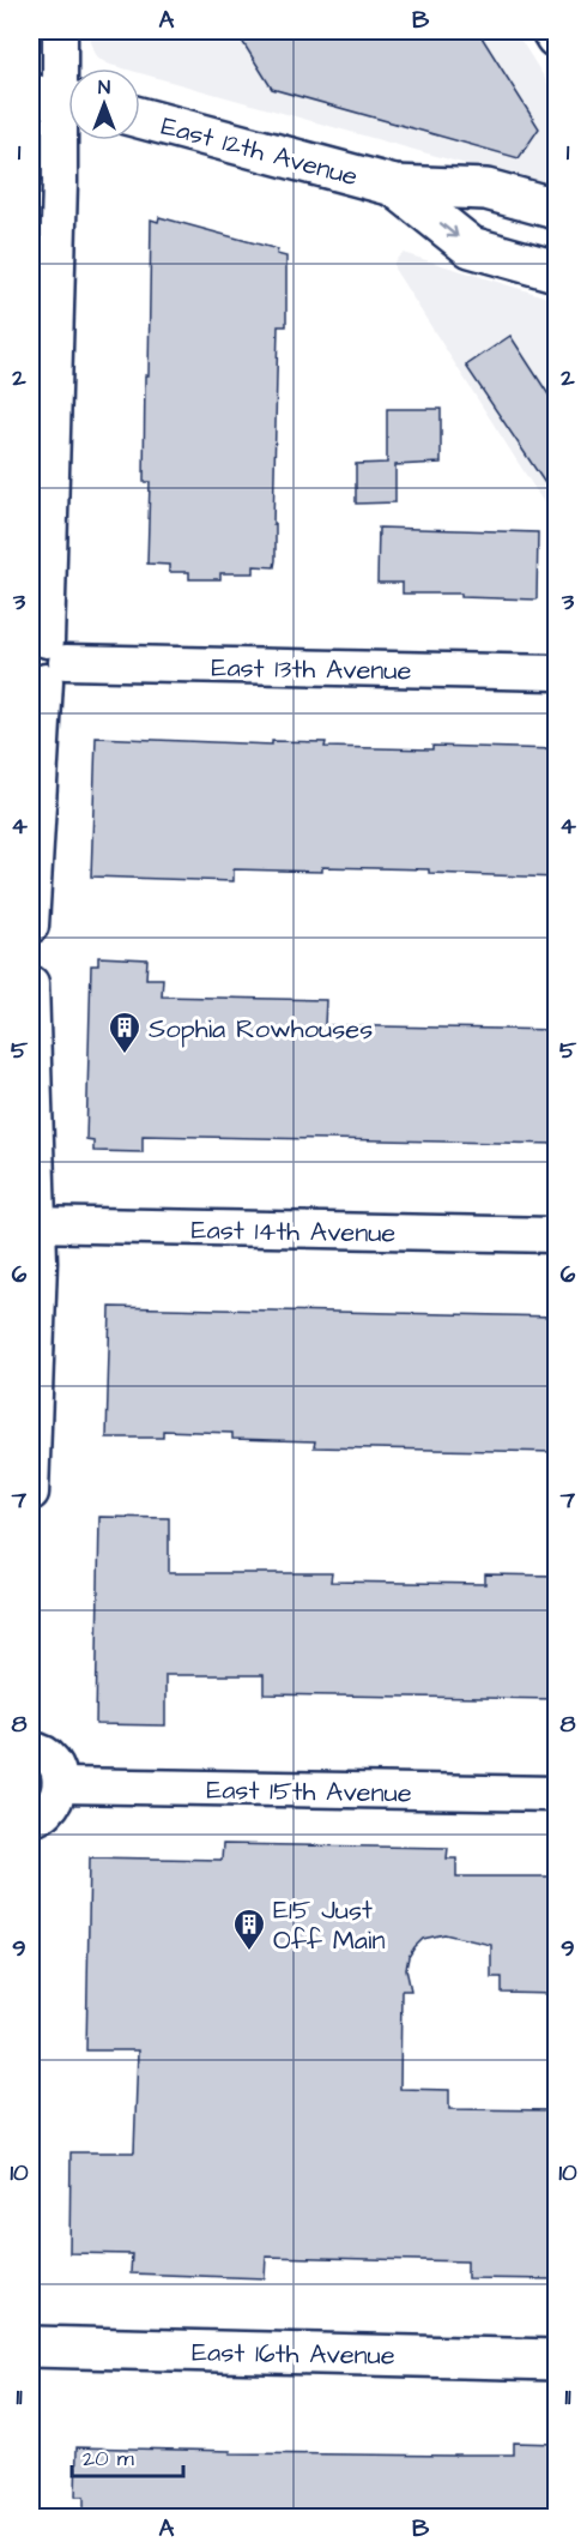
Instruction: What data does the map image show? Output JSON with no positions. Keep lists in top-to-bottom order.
{
  "streets": {
    "street": [
      "East 12th Avenue",
      "East 13th Avenue",
      "East 14th Avenue",
      "East 15th Avenue",
      "East 16th Avenue"
    ]
  },
  "places": {
    "building": ["Sophia Rowhouses", "E15 Just Off Main"]
  },
  "scale_bar": "20 m",
  "north": "top",
  "grid": {
    "columns": ["A", "B"],
    "rows": [
      "1",
      "2",
      "3",
      "4",
      "5",
      "6",
      "7",
      "8",
      "9",
      "10",
      "11"
    ]
  }
}
